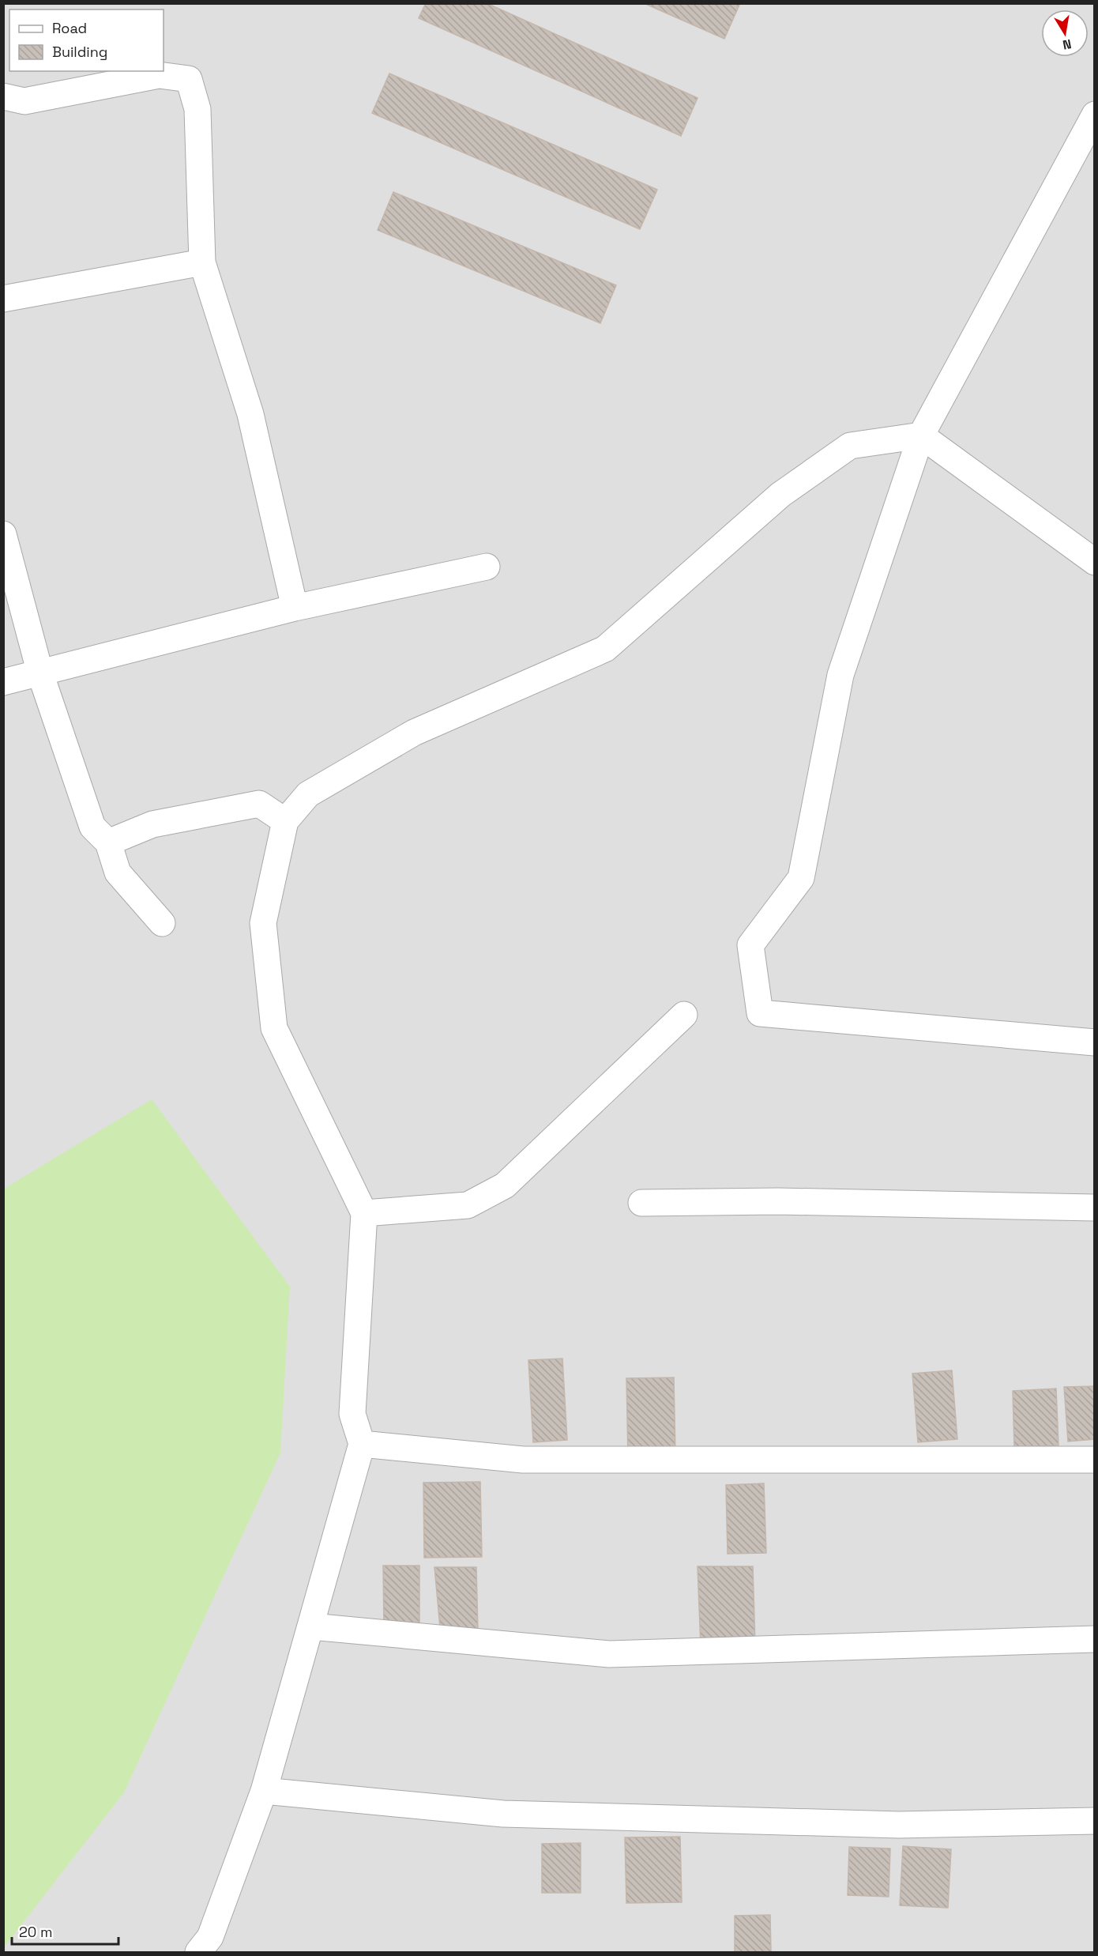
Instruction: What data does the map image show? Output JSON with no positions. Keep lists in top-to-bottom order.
{
  "legend": ["Road", "Building"],
  "scale_bar": "20 m",
  "north": "bottom"
}
